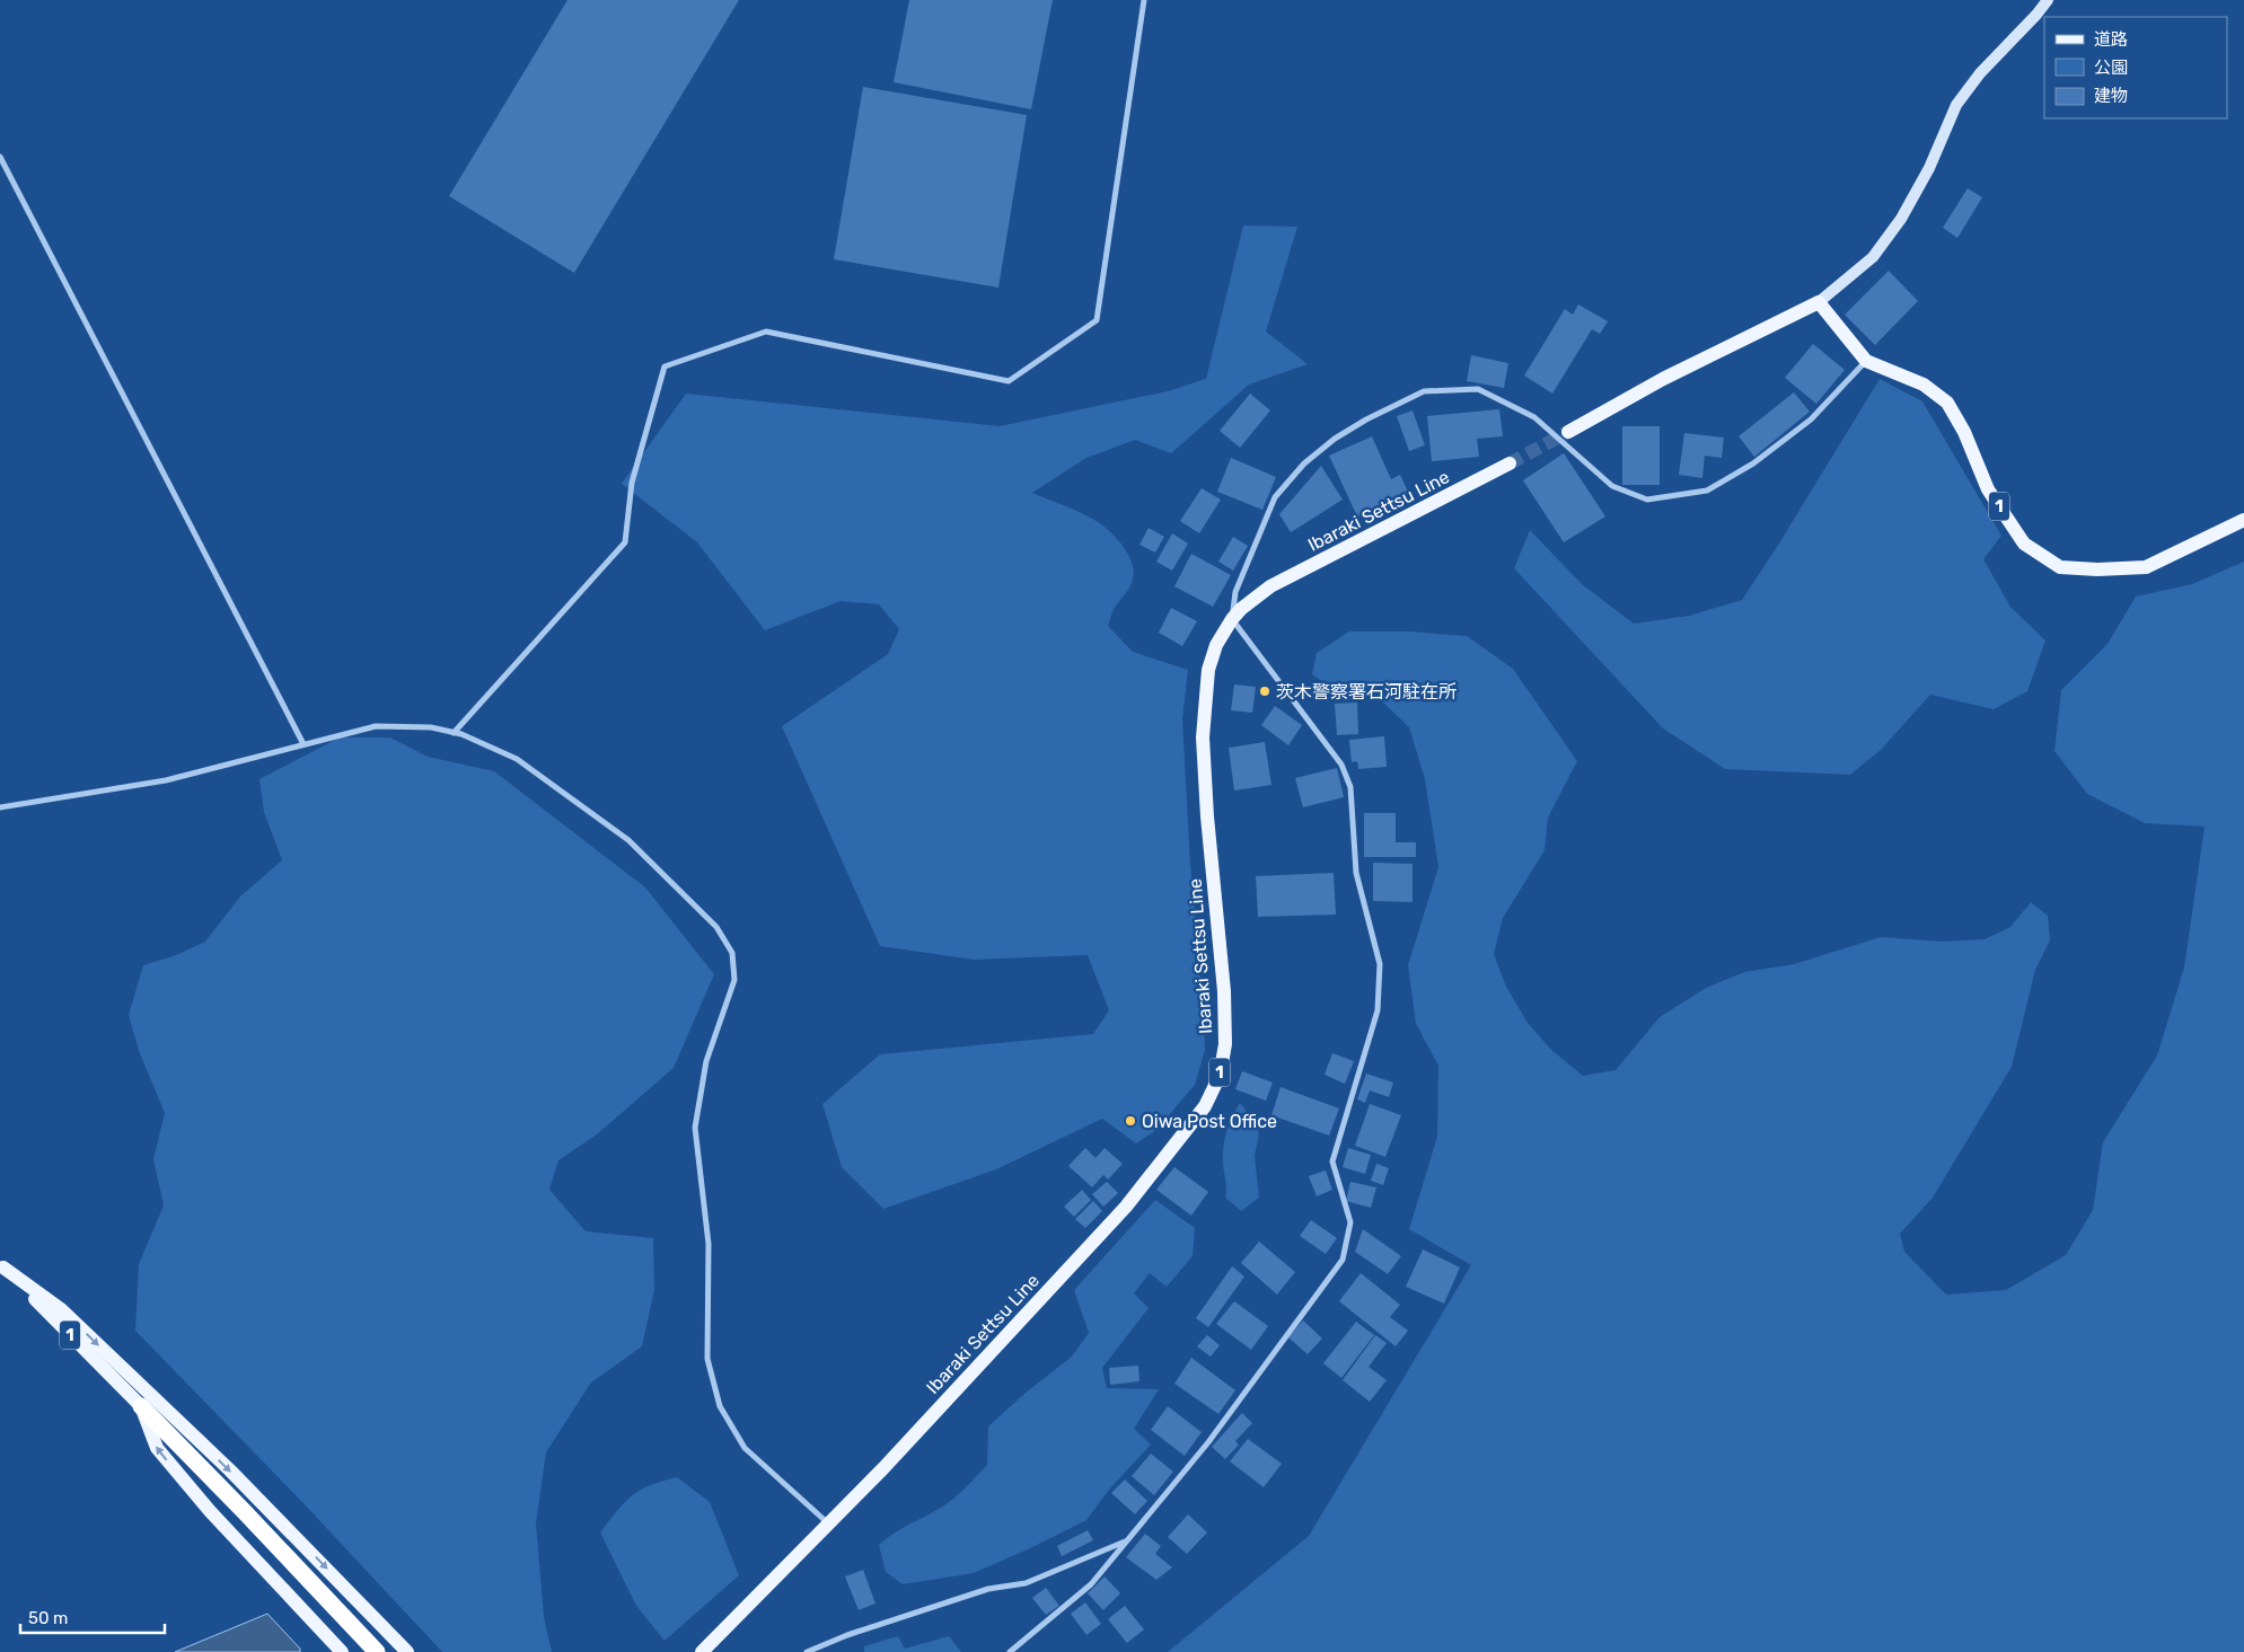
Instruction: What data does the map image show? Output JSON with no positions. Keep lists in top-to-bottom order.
{
  "streets": {
    "main road": ["1", "Ibaraki Settsu Line"]
  },
  "places": ["茨木警察署石河駐在所", "Oiwa Post Office"],
  "legend": ["道路", "公園", "建物"],
  "scale_bar": "50 m"
}
